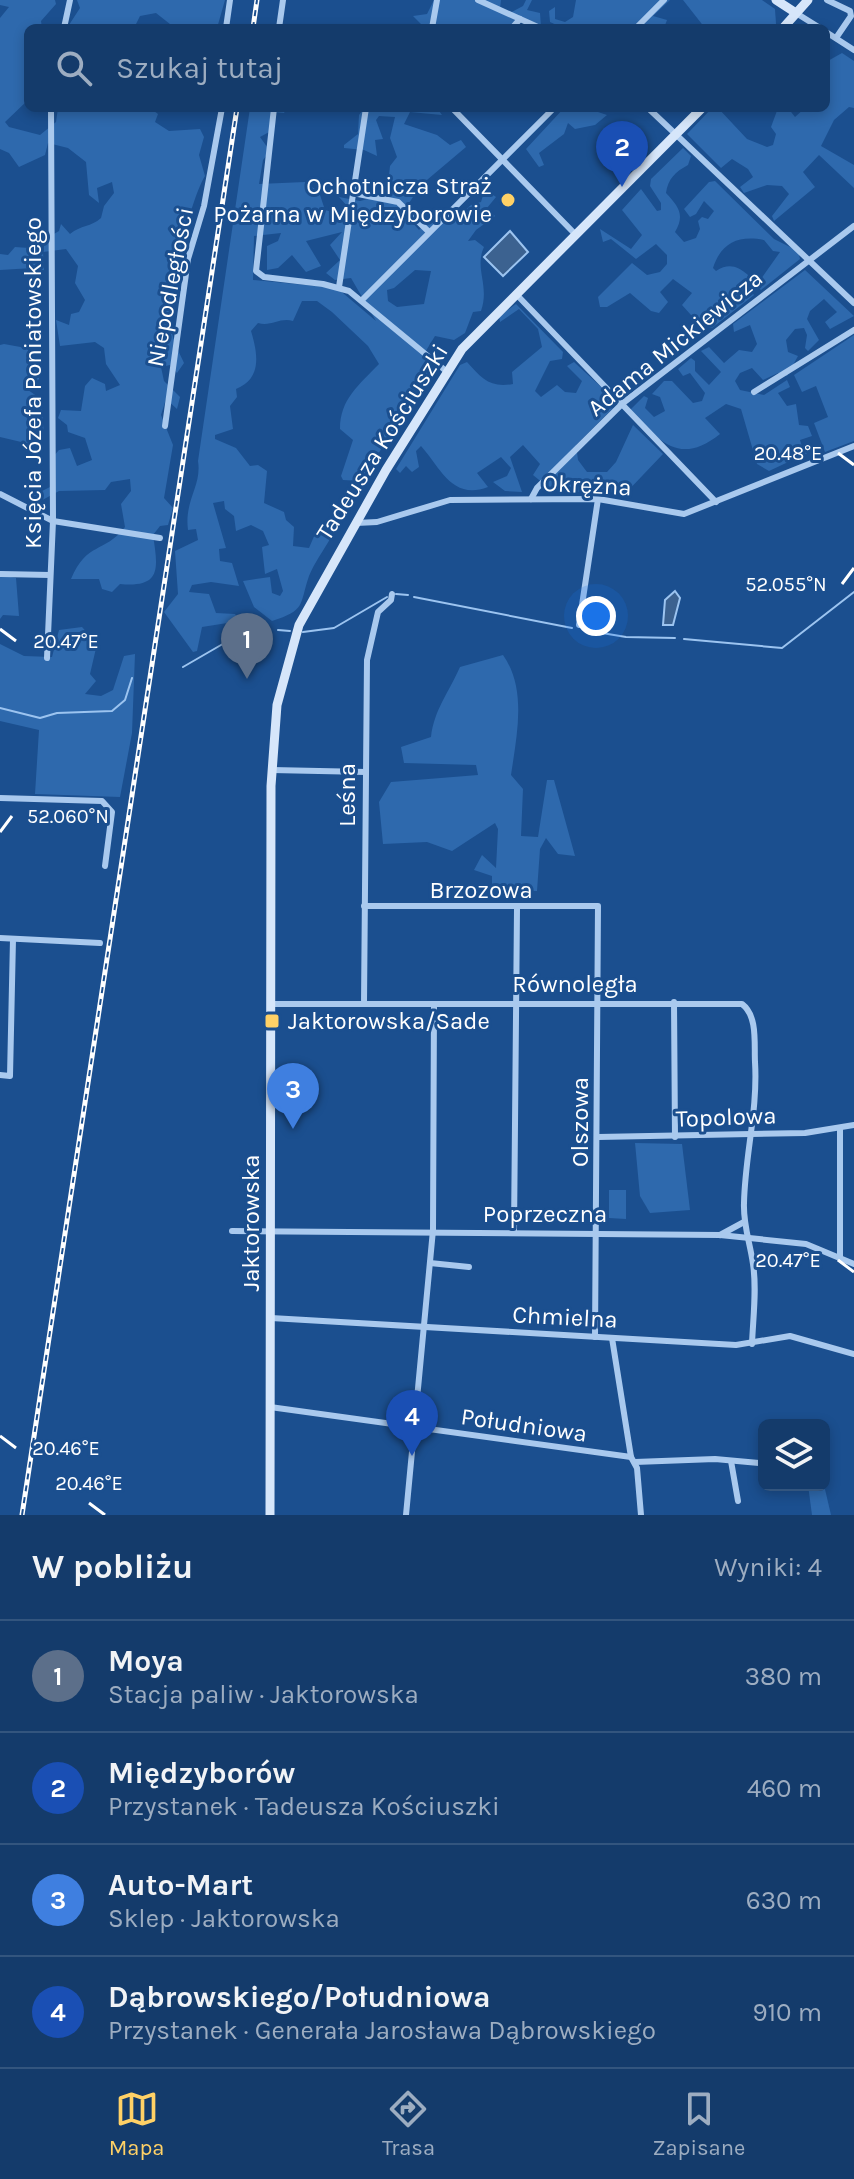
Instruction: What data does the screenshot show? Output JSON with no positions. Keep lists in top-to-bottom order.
{
  "streets": {
    "main road": ["Tadeusza Kościuszki", "Jaktorowska"],
    "street": [
      "Niepodległości",
      "Adama Mickiewicza",
      "Księcia Józefa Poniatowskiego",
      "Okrężna",
      "Leśna",
      "Brzozowa",
      "Równoległa",
      "Topolowa",
      "Olszowa",
      "Poprzeczna",
      "Chmielna",
      "Południowa"
    ]
  },
  "crossings": [
    ["Adama Mickiewicza", "Okrężna"],
    ["Tadeusza Kościuszki", "Okrężna"],
    ["Tadeusza Kościuszki", "Jaktorowska"],
    ["Leśna", "Brzozowa"],
    ["Leśna", "Równoległa"],
    ["Brzozowa", "Olszowa"],
    ["Równoległa", "Topolowa"],
    ["Równoległa", "Olszowa"],
    ["Równoległa", "Poprzeczna"],
    ["Równoległa", "Jaktorowska"],
    ["Równoległa", "Chmielna"],
    ["Topolowa", "Olszowa"],
    ["Olszowa", "Poprzeczna"],
    ["Olszowa", "Chmielna"],
    ["Poprzeczna", "Jaktorowska"],
    ["Jaktorowska", "Chmielna"],
    ["Jaktorowska", "Południowa"]
  ],
  "places": {
    "other": ["Ochotnicza Straż Pożarna w Międzyborowie"],
    "transit": ["Jaktorowska/Sade"]
  },
  "page": {
    "search": "Szukaj tutaj",
    "pins": [
      "2",
      "1",
      "3",
      "4"
    ],
    "heading": ["W pobliżu", "Wyniki: 4"],
    "list": [
      {
        "mark": "1",
        "name": "Moya",
        "note": "Stacja paliw · Jaktorowska",
        "value": "380 m"
      },
      {
        "mark": "2",
        "name": "Międzyborów",
        "note": "Przystanek · Tadeusza Kościuszki",
        "value": "460 m"
      },
      {
        "mark": "3",
        "name": "Auto-Mart",
        "note": "Sklep · Jaktorowska",
        "value": "630 m"
      },
      {
        "mark": "4",
        "name": "Dąbrowskiego/Południowa",
        "note": "Przystanek · Generała Jarosława Dąbrowskiego",
        "value": "910 m"
      }
    ],
    "nav": ["Mapa", "Trasa", "Zapisane"]
  },
  "coordinates": [
    "20.48°E",
    "52.055°N",
    "20.47°E",
    "52.060°N",
    "20.46°E"
  ]
}
